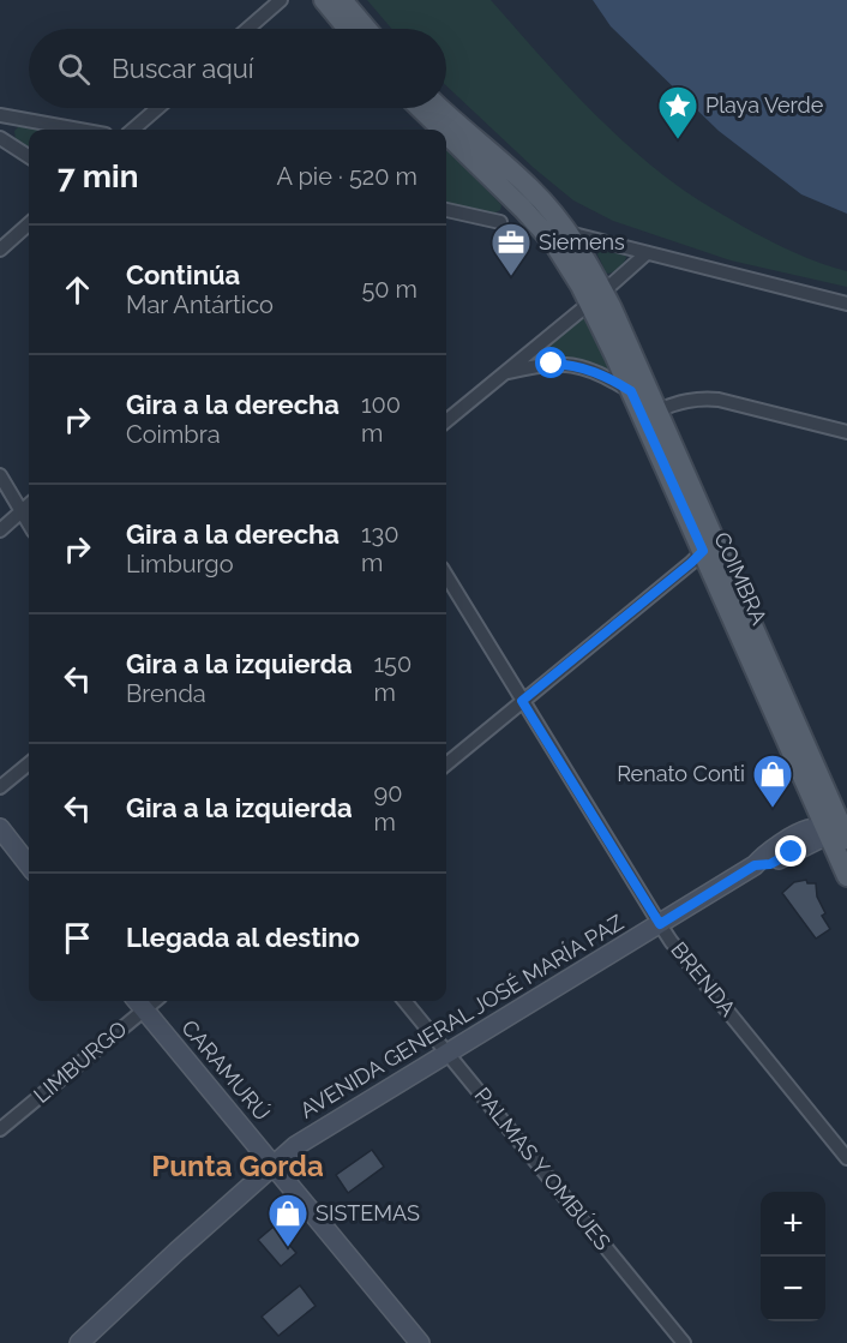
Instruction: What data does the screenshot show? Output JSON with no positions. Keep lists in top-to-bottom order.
{
  "streets": {
    "main road": ["COIMBRA"],
    "street": [
      "BRENDA",
      "AVENIDA GENERAL JOSÉ MARÍA PAZ",
      "LIMBURGO",
      "CARAMURÚ",
      "PALMAS Y OMBÚES"
    ]
  },
  "crossings": [
    ["COIMBRA", "AVENIDA GENERAL JOSÉ MARÍA PAZ"],
    ["BRENDA", "AVENIDA GENERAL JOSÉ MARÍA PAZ"],
    ["AVENIDA GENERAL JOSÉ MARÍA PAZ", "CARAMURÚ"],
    ["AVENIDA GENERAL JOSÉ MARÍA PAZ", "PALMAS Y OMBÚES"],
    ["LIMBURGO", "CARAMURÚ"]
  ],
  "districts": ["Punta Gorda"],
  "places": {
    "place": ["Playa Verde"],
    "office": ["Siemens"],
    "shop": ["Renato Conti", "SISTEMAS"]
  },
  "page": {
    "search": "Buscar aquí",
    "heading": ["7 min", "A pie · 520 m"],
    "list": [
      ["Continúa", "Mar Antártico", "50 m"],
      ["Gira a la derecha", "Coimbra", "100 m"],
      ["Gira a la derecha", "Limburgo", "130 m"],
      ["Gira a la izquierda", "Brenda", "150 m"],
      ["Gira a la izquierda", "90 m"],
      "Llegada al destino"
    ],
    "map_buttons": ["+", "−"]
  }
}
